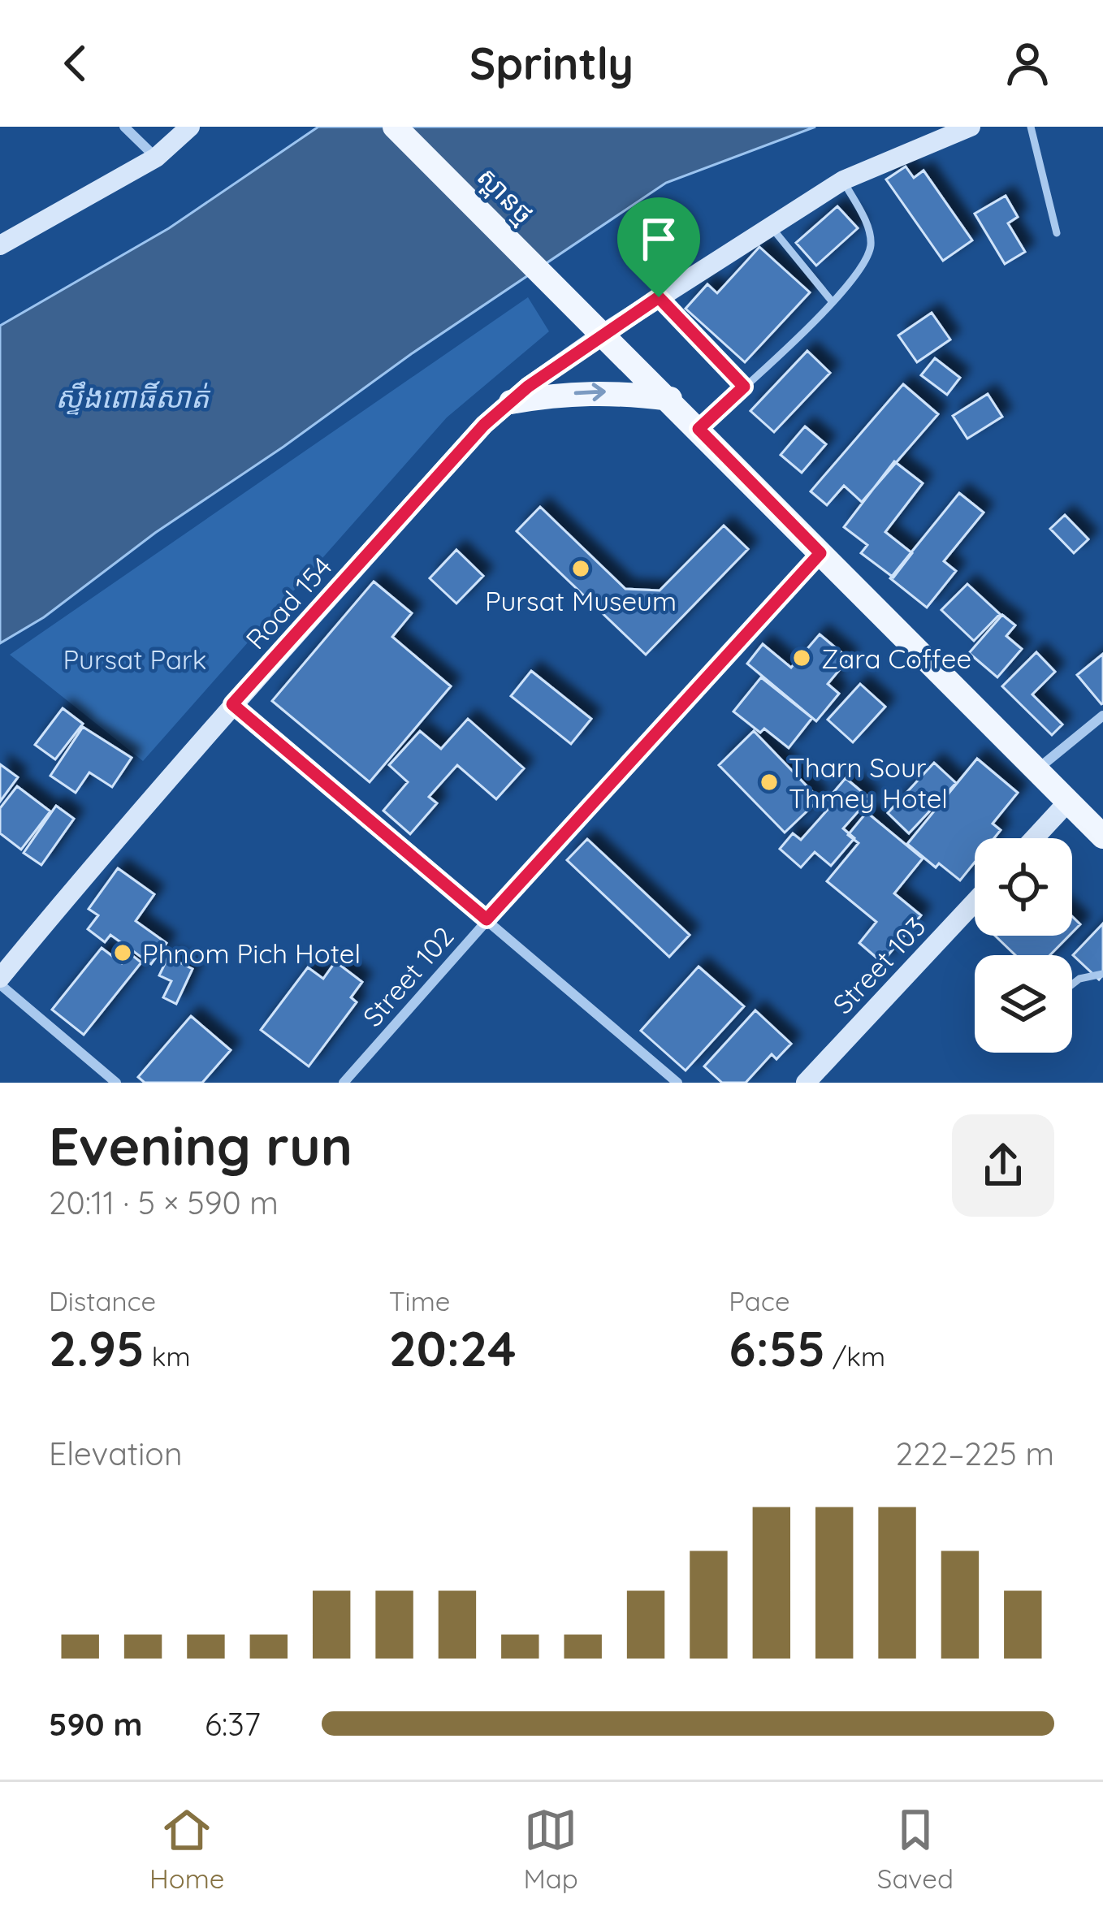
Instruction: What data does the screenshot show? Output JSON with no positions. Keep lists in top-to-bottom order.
{
  "streets": {
    "main road": ["ស្ពានថ្ម", "Road 154", "Street 103"],
    "street": ["Street 102"]
  },
  "crossings": [
    ["ស្ពានថ្ម", "Road 154"],
    ["ស្ពានថ្ម", "Street 102"]
  ],
  "water": ["ស្ទឹងពោធិ៍សាត់"],
  "parks": ["Pursat Park"],
  "places": [
    "Pursat Museum",
    "Zara Coffee",
    "Tharn Sour Thmey Hotel",
    "Phnom Pich Hotel"
  ],
  "page": {
    "header": "Sprintly",
    "heading": ["Evening run", "20:11 · 5 × 590 m"],
    "stats": [
      ["Distance", "2.95 km"],
      ["Time", "20:24"],
      ["Pace", "6:55 /km"]
    ],
    "chart": ["Elevation", "222–225 m"],
    "list": [
      {
        "name": "590 m",
        "note": "6:37"
      }
    ],
    "tabs": ["Home", "Map", "Saved"]
  }
}
